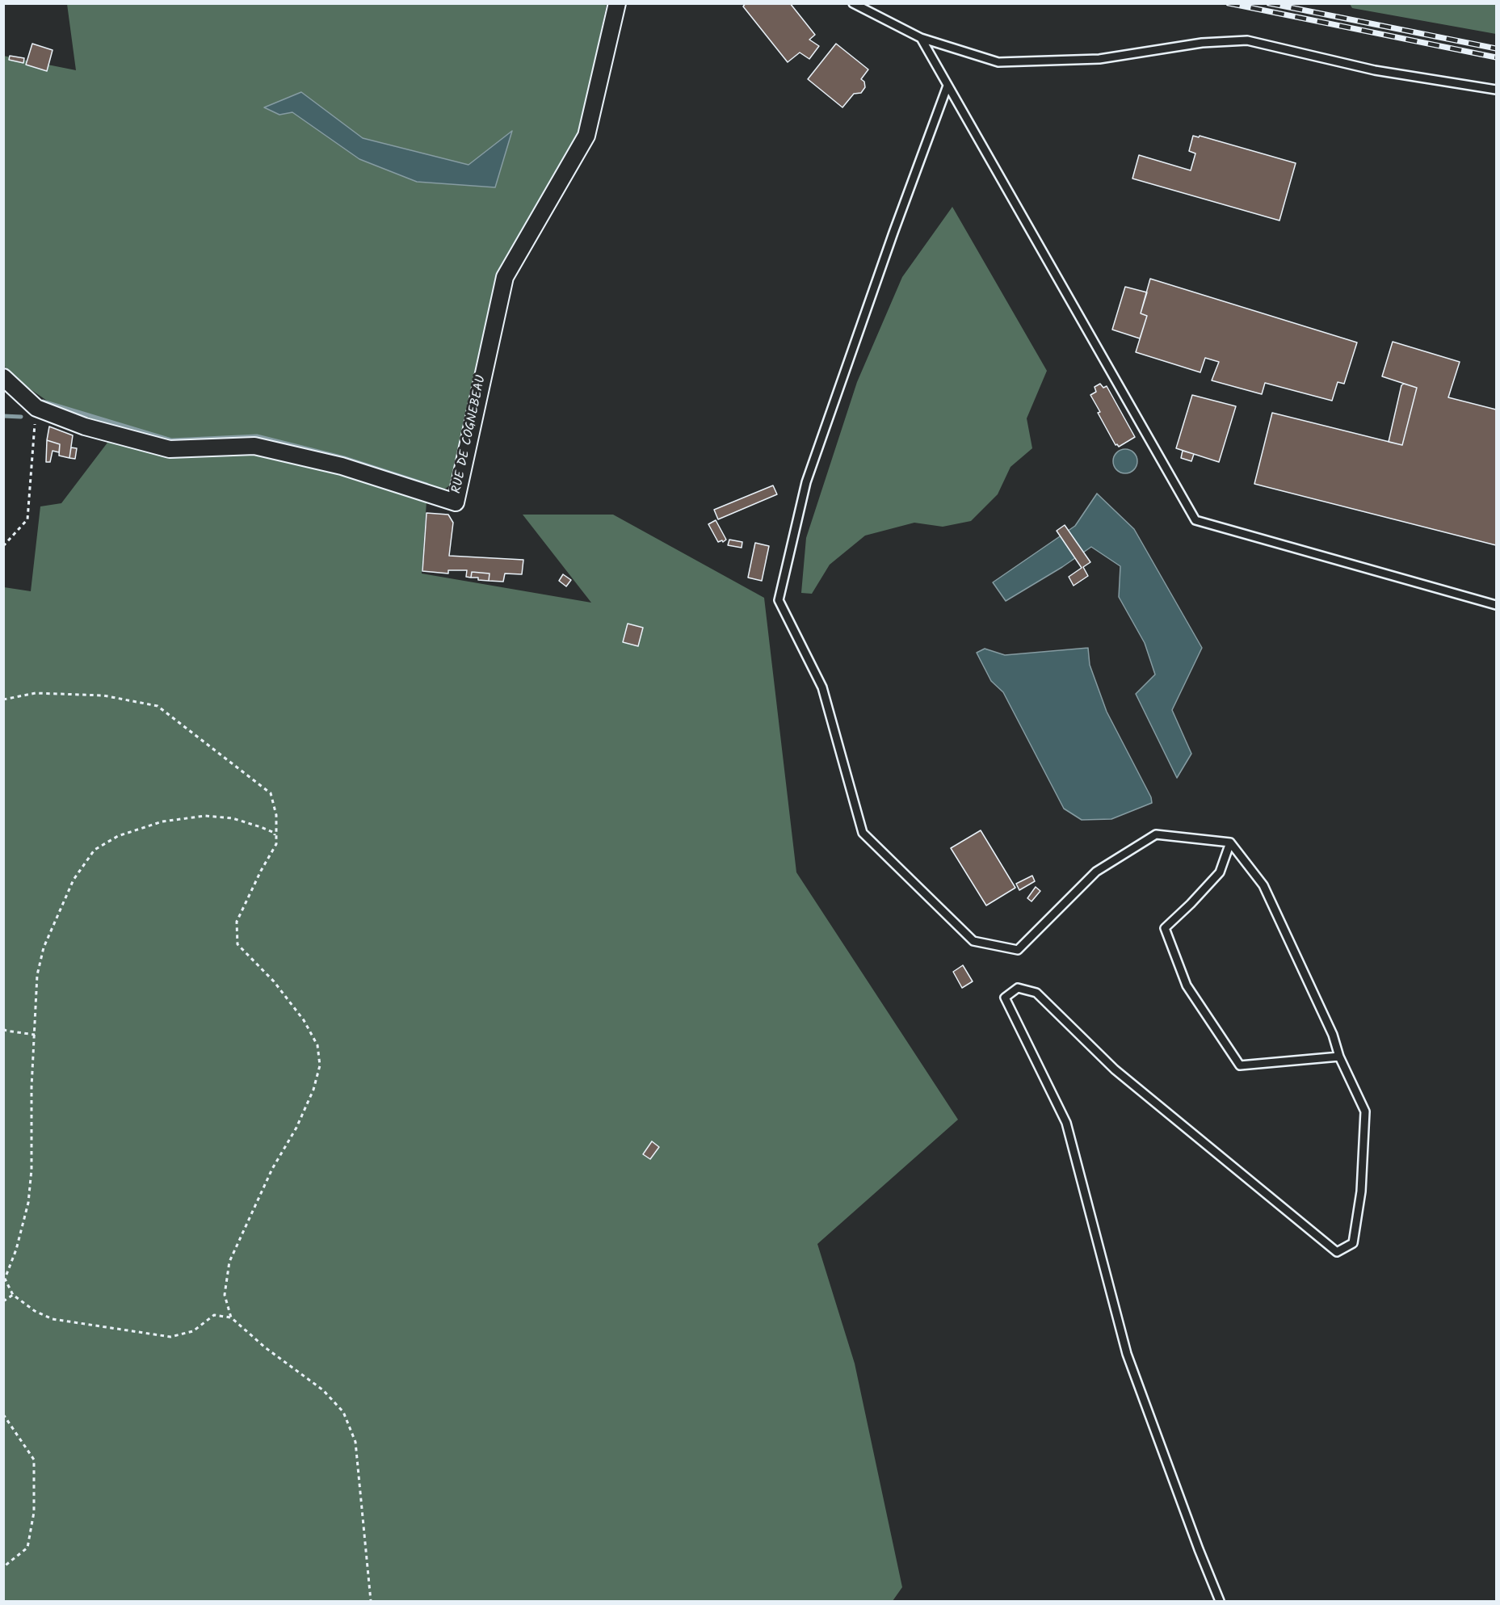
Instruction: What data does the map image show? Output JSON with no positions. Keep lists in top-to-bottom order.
{
  "streets": {
    "street": ["RUE DE COGNEBEAU"]
  }
}
